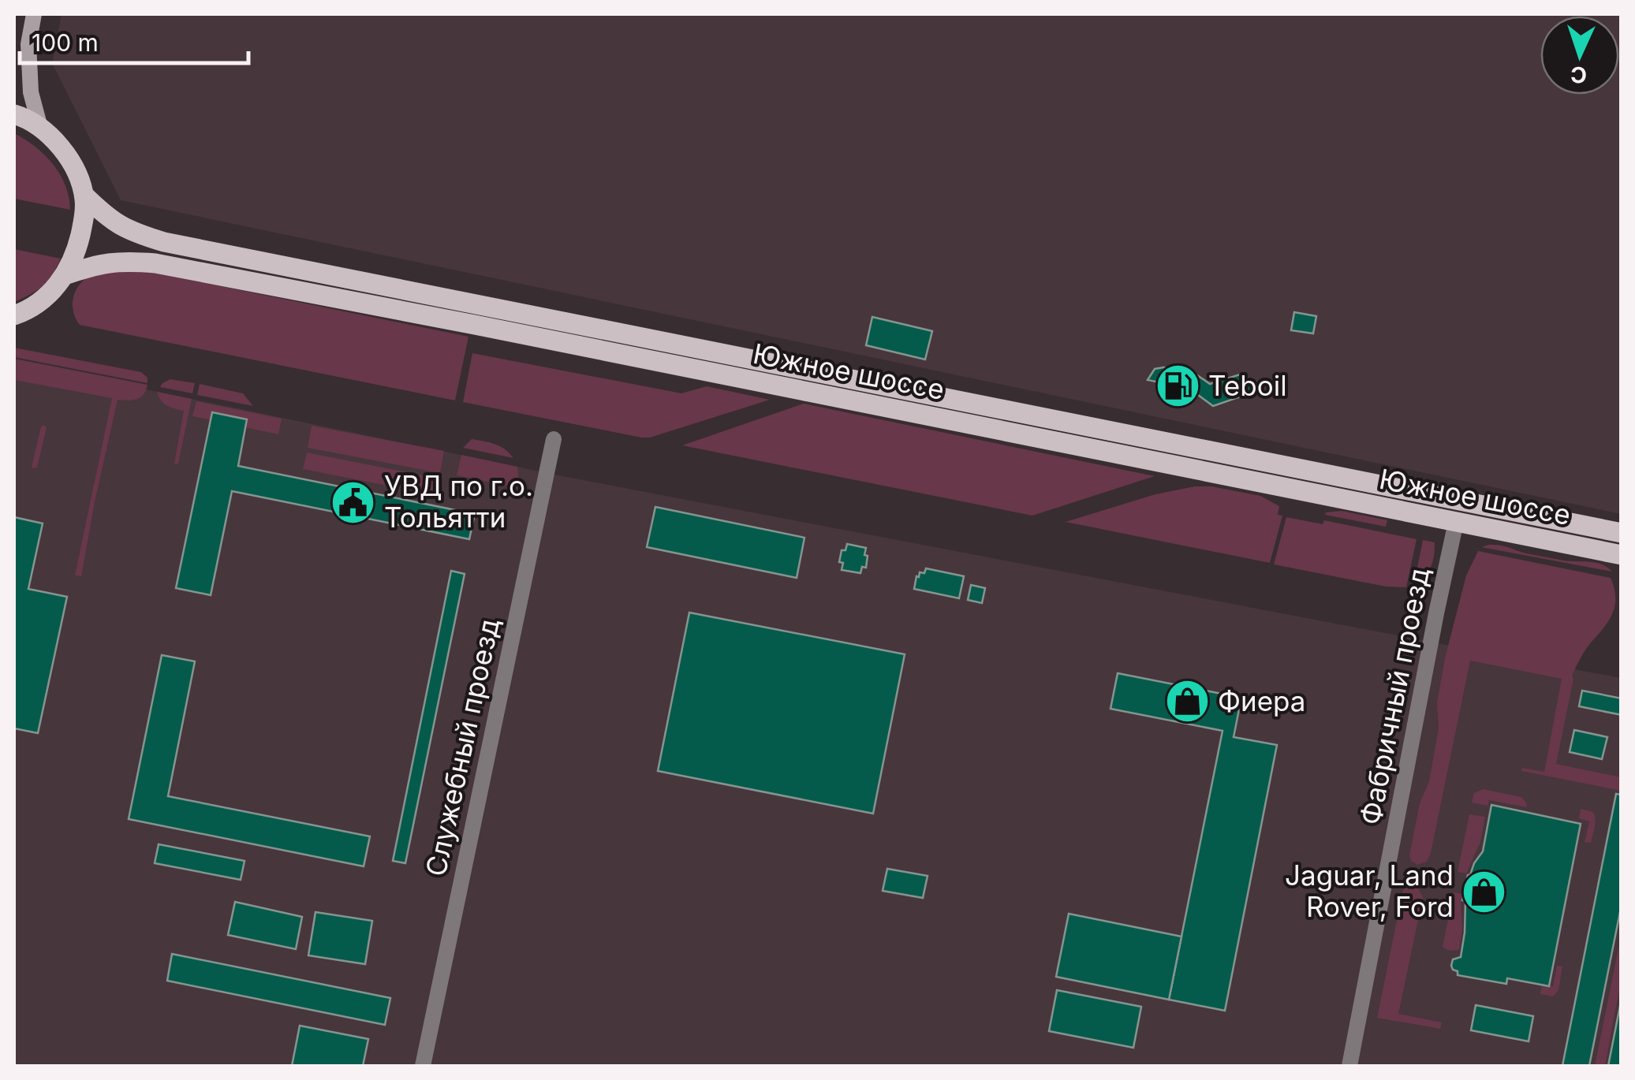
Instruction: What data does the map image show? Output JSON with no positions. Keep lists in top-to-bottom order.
{
  "streets": {
    "main road": ["Южное шоссе"],
    "street": ["Фабричный проезд", "Служебный проезд"]
  },
  "crossings": [
    ["Южное шоссе", "Фабричный проезд"]
  ],
  "places": {
    "fuel station": ["Teboil"],
    "public building": ["УВД по г.о. Тольятти"],
    "shop": ["Фиера", "Jaguar, Land Rover, Ford"]
  },
  "scale_bar": "100 m",
  "north": "bottom"
}
